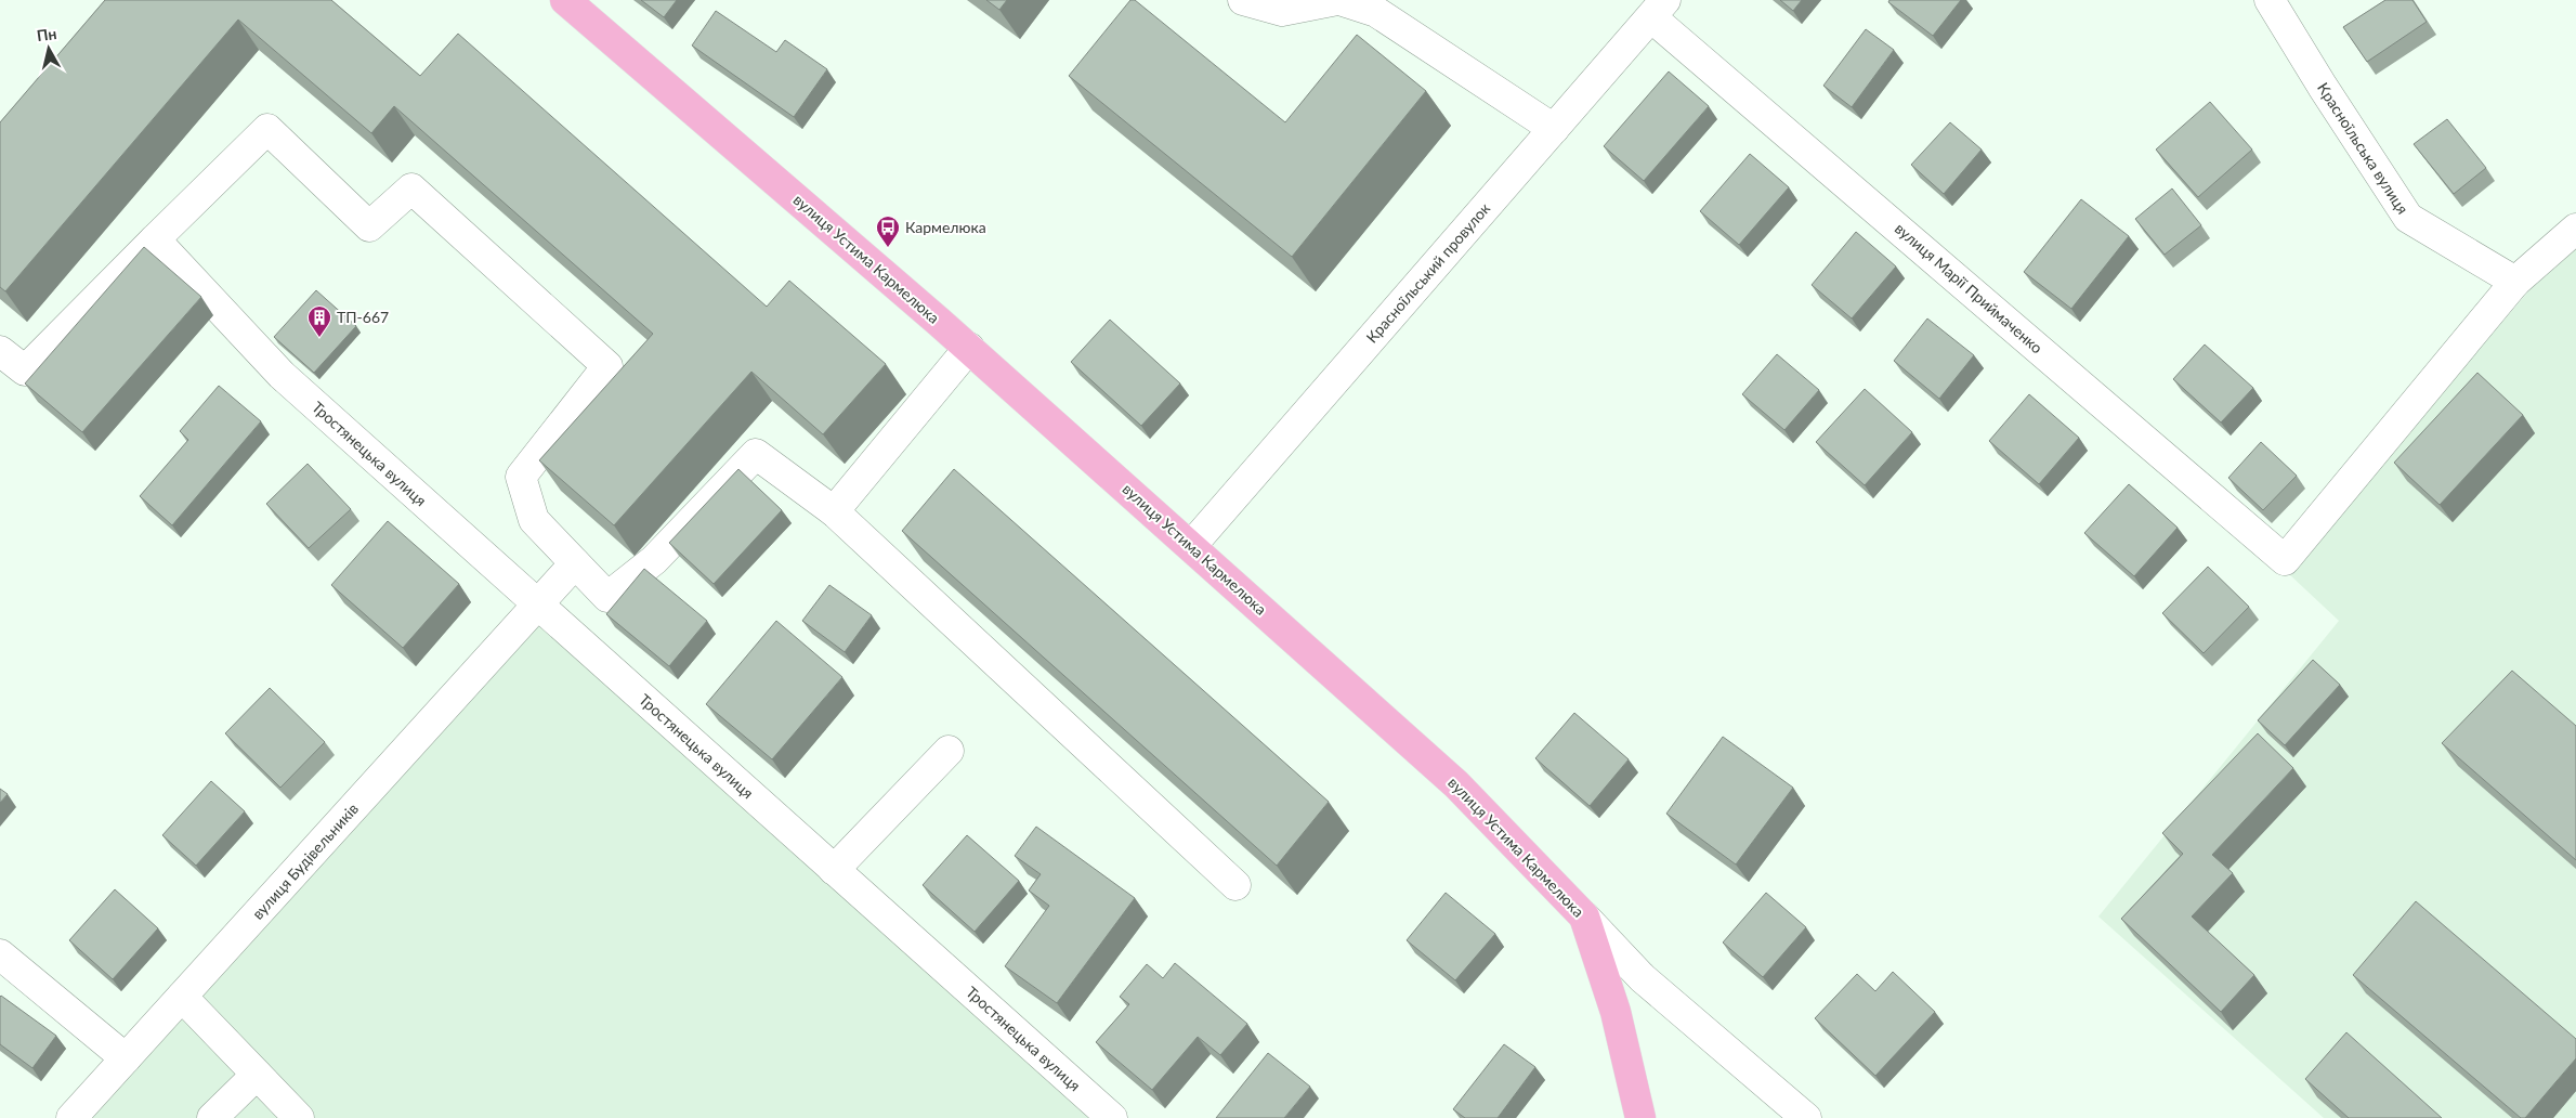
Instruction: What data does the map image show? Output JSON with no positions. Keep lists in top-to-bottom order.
{
  "streets": {
    "main road": ["вулиця Устима Кармелюка"],
    "street": [
      "Красноїльська вулиця",
      "Красноїльський провулок",
      "вулиця Марії Приймаченко",
      "Тростянецька вулиця",
      "вулиця Будівельників"
    ]
  },
  "crossings": [
    ["Красноїльська вулиця", "вулиця Марії Приймаченко"],
    ["вулиця Устима Кармелюка", "Красноїльський провулок"],
    ["Красноїльський провулок", "вулиця Марії Приймаченко"],
    ["Тростянецька вулиця", "вулиця Будівельників"]
  ],
  "places": {
    "bus stop": ["Кармелюка"],
    "building": ["ТП-667"]
  },
  "north": "top"
}
